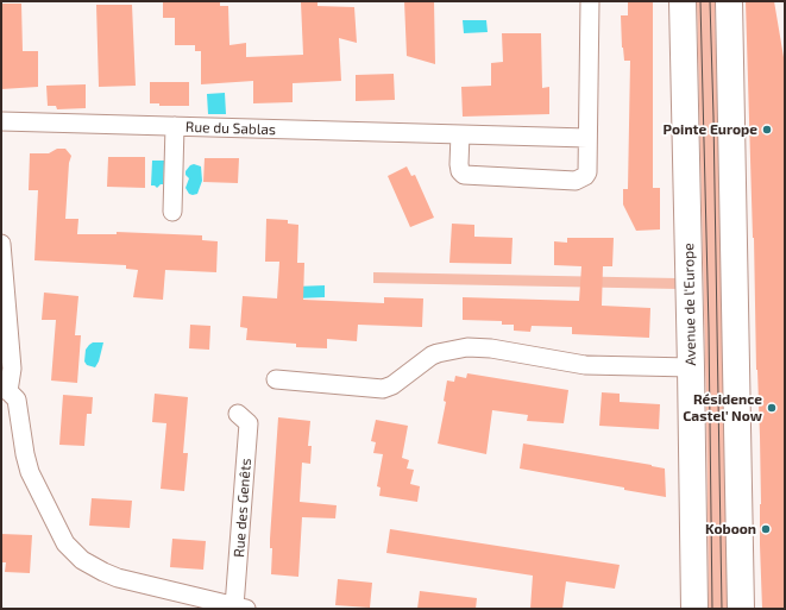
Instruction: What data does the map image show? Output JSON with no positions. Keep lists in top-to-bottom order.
{
  "streets": {
    "main road": ["Avenue de l'Europe"],
    "street": ["Rue du Sablas", "Rue des Genêts"]
  },
  "places": ["Pointe Europe", "Résidence Castel' Now", "Koboon"]
}
